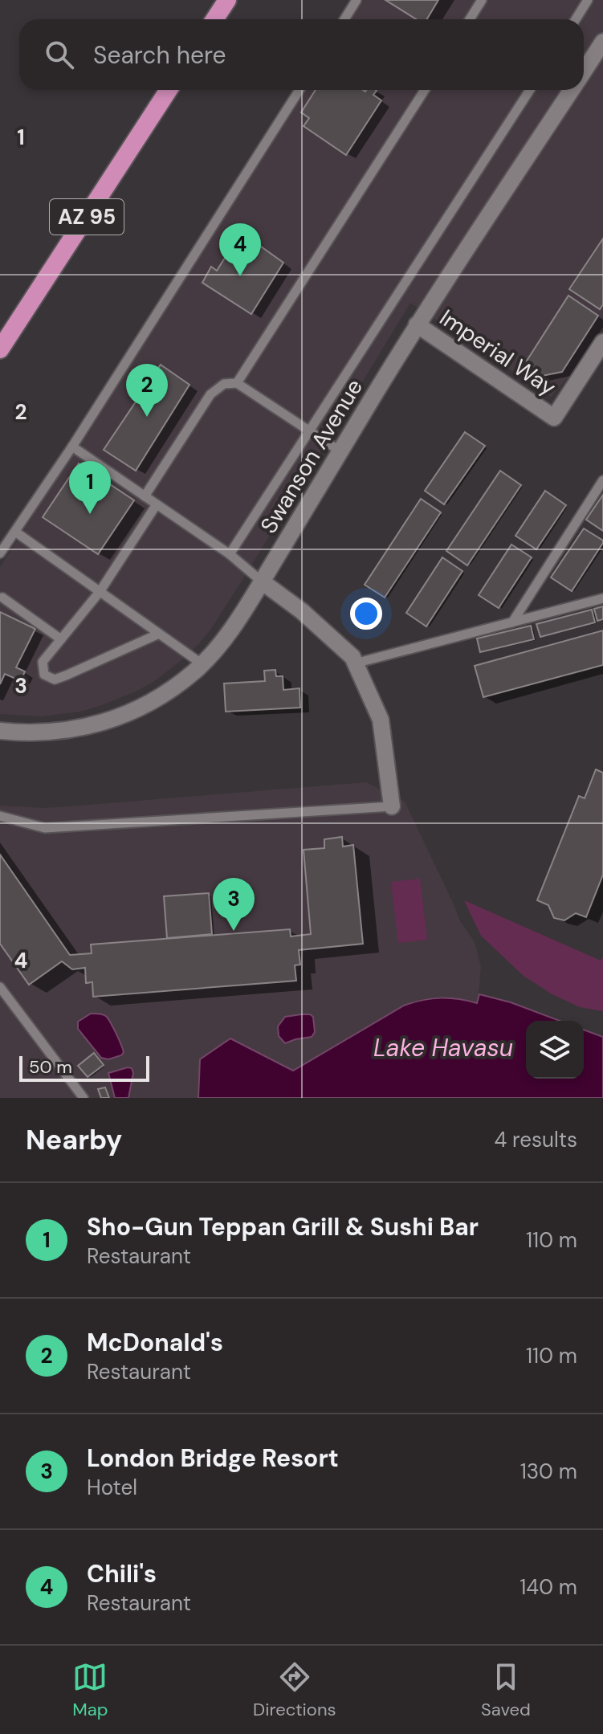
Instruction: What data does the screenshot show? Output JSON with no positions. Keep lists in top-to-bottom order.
{
  "streets": {
    "highway": ["AZ 95"],
    "street": ["Imperial Way", "Swanson Avenue"]
  },
  "crossings": [
    ["Imperial Way", "Swanson Avenue"]
  ],
  "water": ["Lake Havasu"],
  "scale_bar": "50 m",
  "page": {
    "search": "Search here",
    "pins": [
      "4",
      "2",
      "1",
      "3"
    ],
    "scale": "50 m",
    "heading": ["Nearby", "4 results"],
    "list": [
      {
        "mark": "1",
        "name": "Sho-Gun Teppan Grill & Sushi Bar",
        "note": "Restaurant",
        "value": "110 m"
      },
      {
        "mark": "2",
        "name": "McDonald's",
        "note": "Restaurant",
        "value": "110 m"
      },
      {
        "mark": "3",
        "name": "London Bridge Resort",
        "note": "Hotel",
        "value": "130 m"
      },
      {
        "mark": "4",
        "name": "Chili's",
        "note": "Restaurant",
        "value": "140 m"
      }
    ],
    "nav": ["Map", "Directions", "Saved"]
  },
  "grid": {
    "rows": [
      "1",
      "2",
      "3",
      "4"
    ]
  }
}
